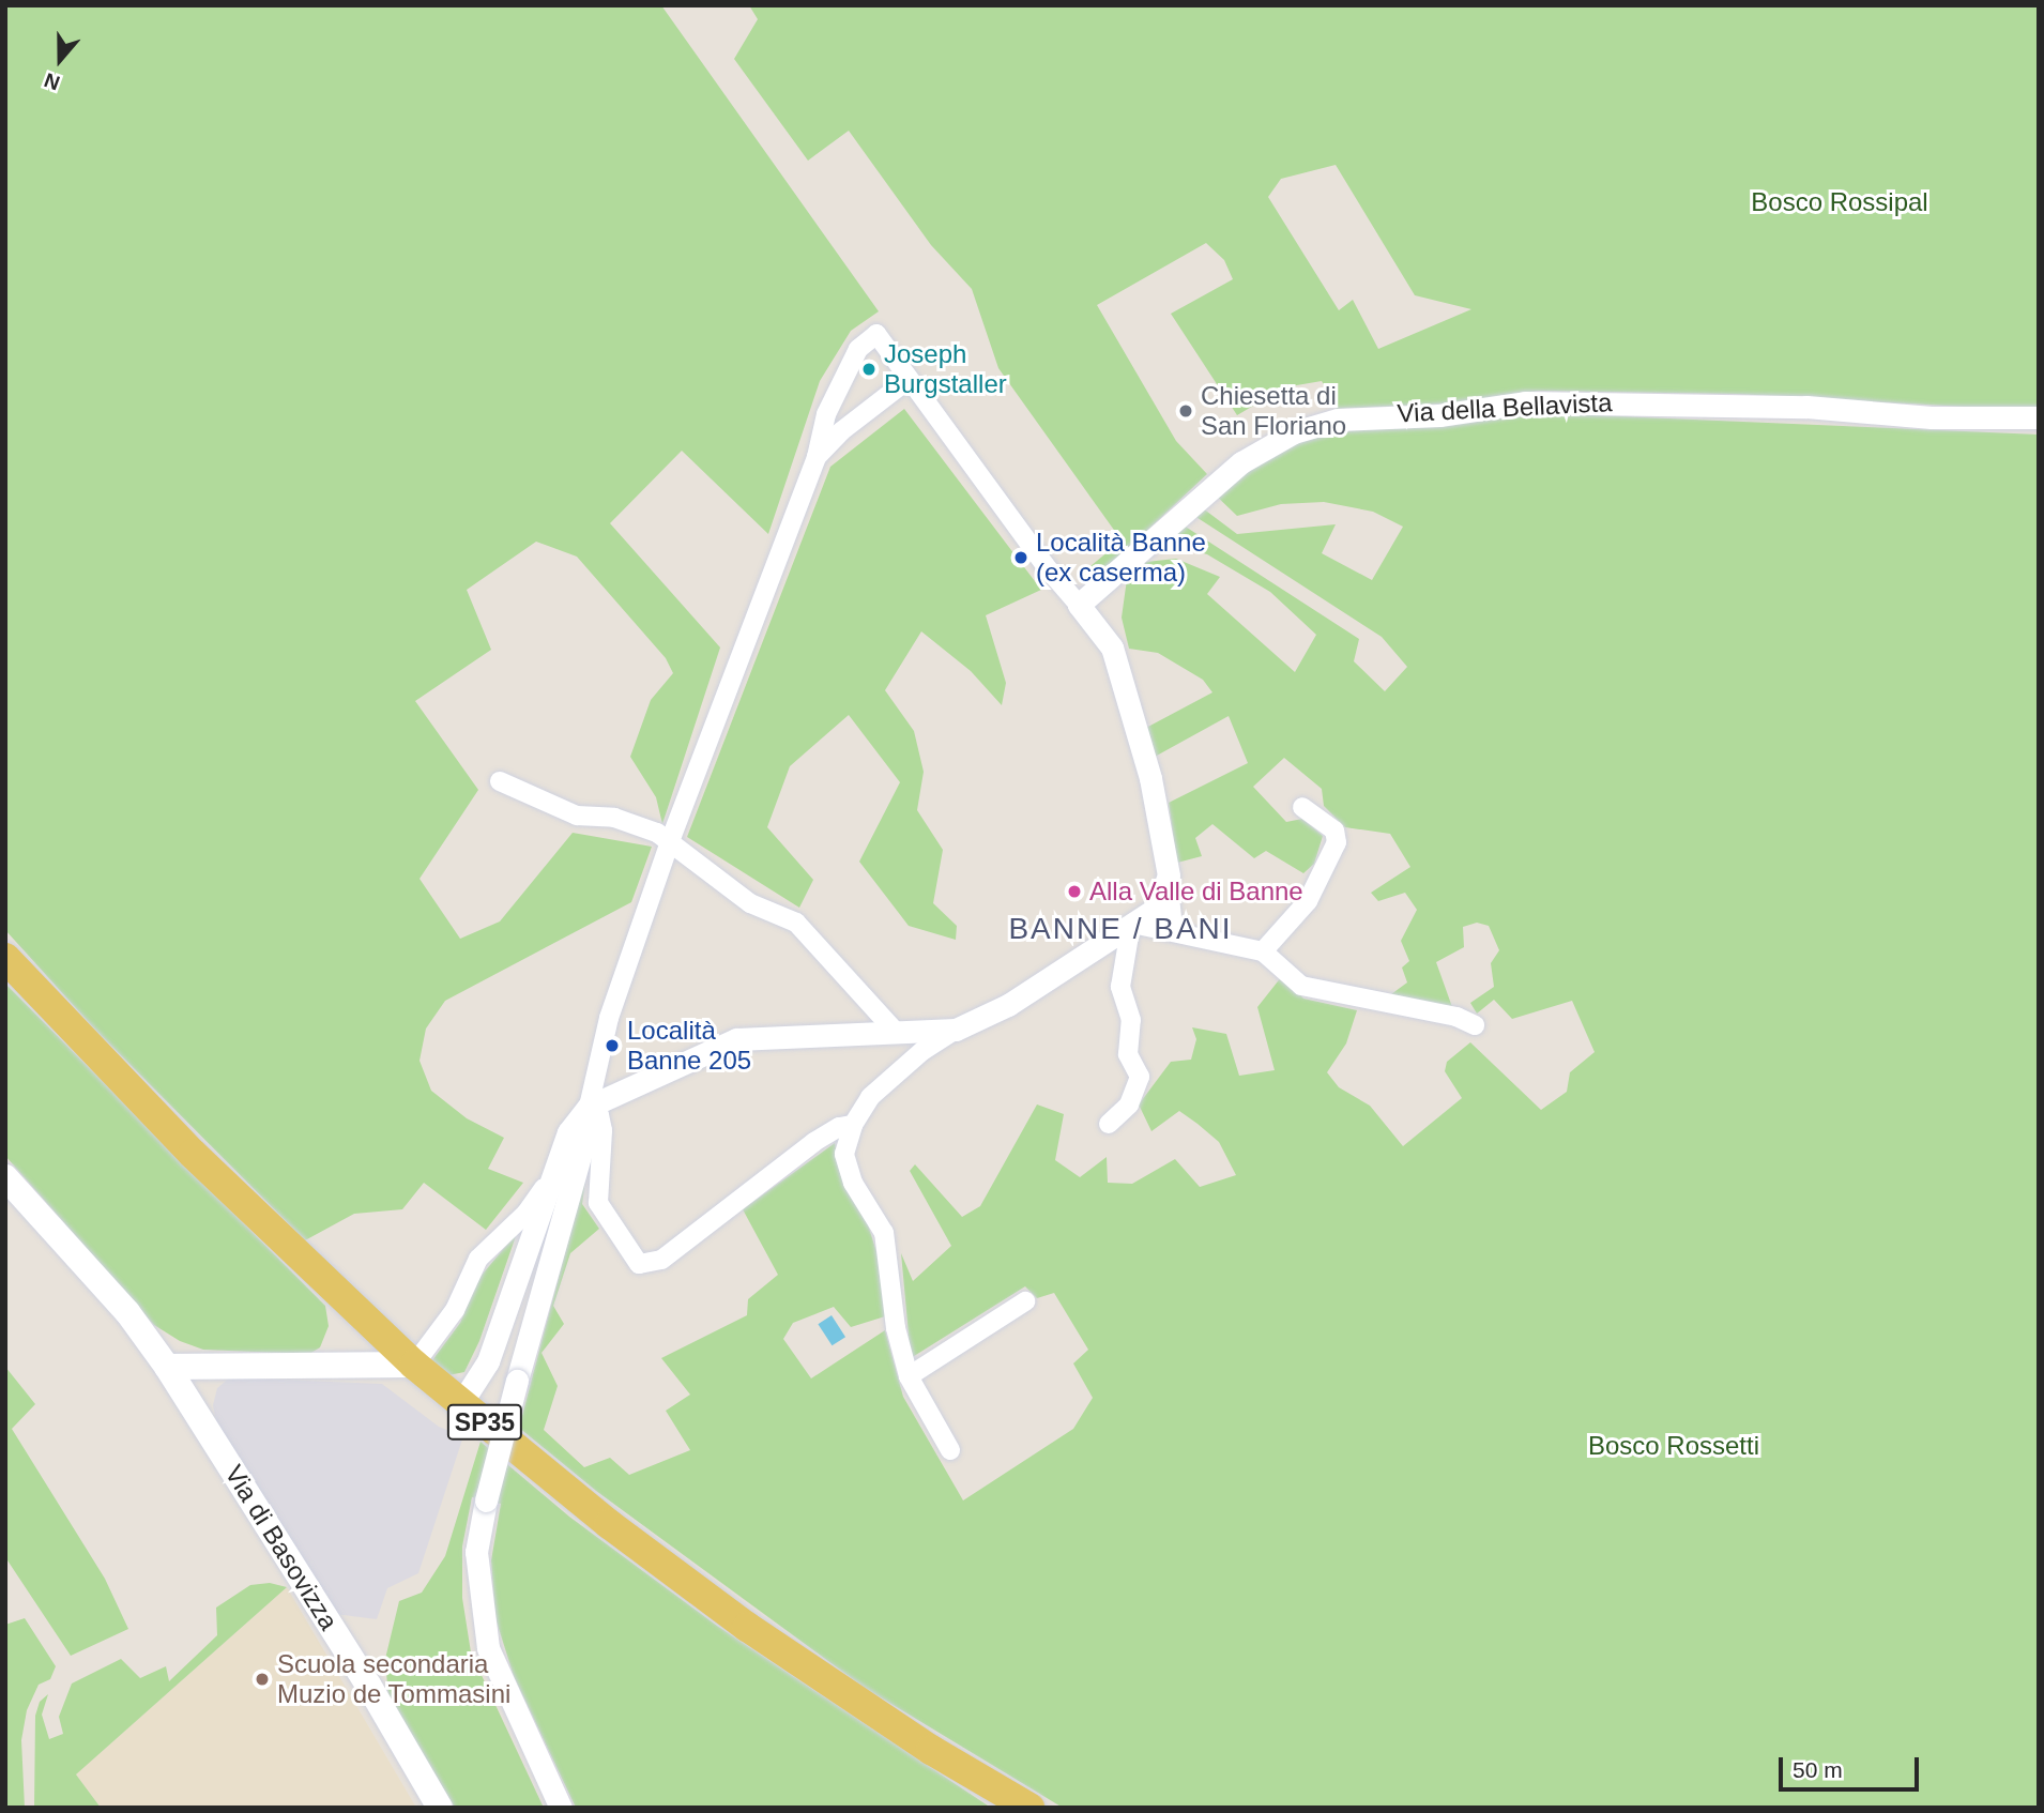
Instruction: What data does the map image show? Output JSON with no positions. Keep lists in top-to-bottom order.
{
  "streets": {
    "main road": ["SP35", "Via di Basovizza"],
    "street": ["Via della Bellavista"]
  },
  "districts": ["BANNE / BANI"],
  "parks": ["Bosco Rossipal", "Bosco Rossetti"],
  "places": [
    "Joseph Burgstaller",
    "Chiesetta di San Floriano",
    "Località Banne (ex caserma)",
    "Alla Valle di Banne",
    "Località Banne 205",
    "Scuola secondaria Muzio de Tommasini"
  ],
  "scale_bar": "50 m",
  "north": "bottom"
}
